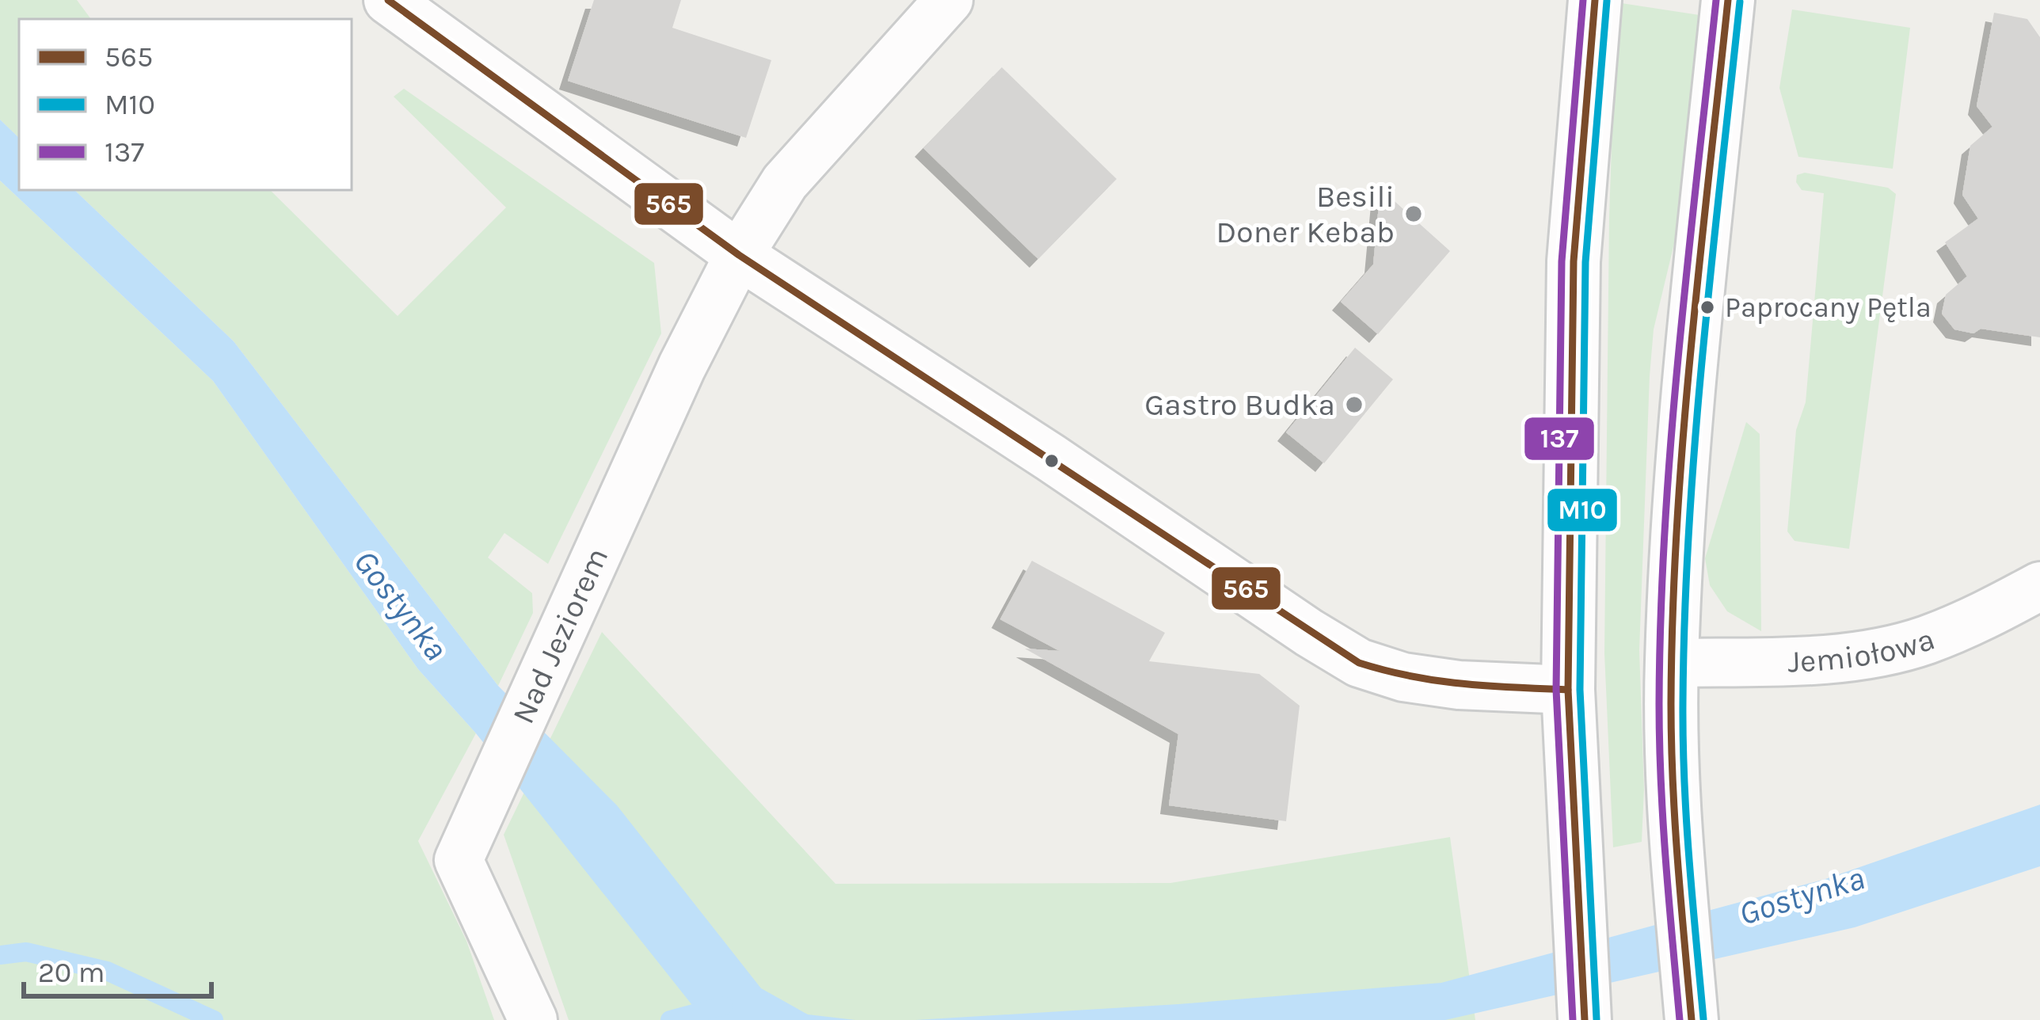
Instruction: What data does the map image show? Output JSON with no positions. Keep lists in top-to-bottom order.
{
  "streets": {
    "street": ["Nad Jeziorem", "Jemiołowa"]
  },
  "water": ["Gostynka"],
  "places": ["Besili Doner Kebab", "Paprocany Pętla", "Gastro Budka"],
  "lines": ["transit line 565", "transit line 137", "transit line M10"],
  "legend": ["565", "M10", "137"],
  "scale_bar": "20 m"
}
